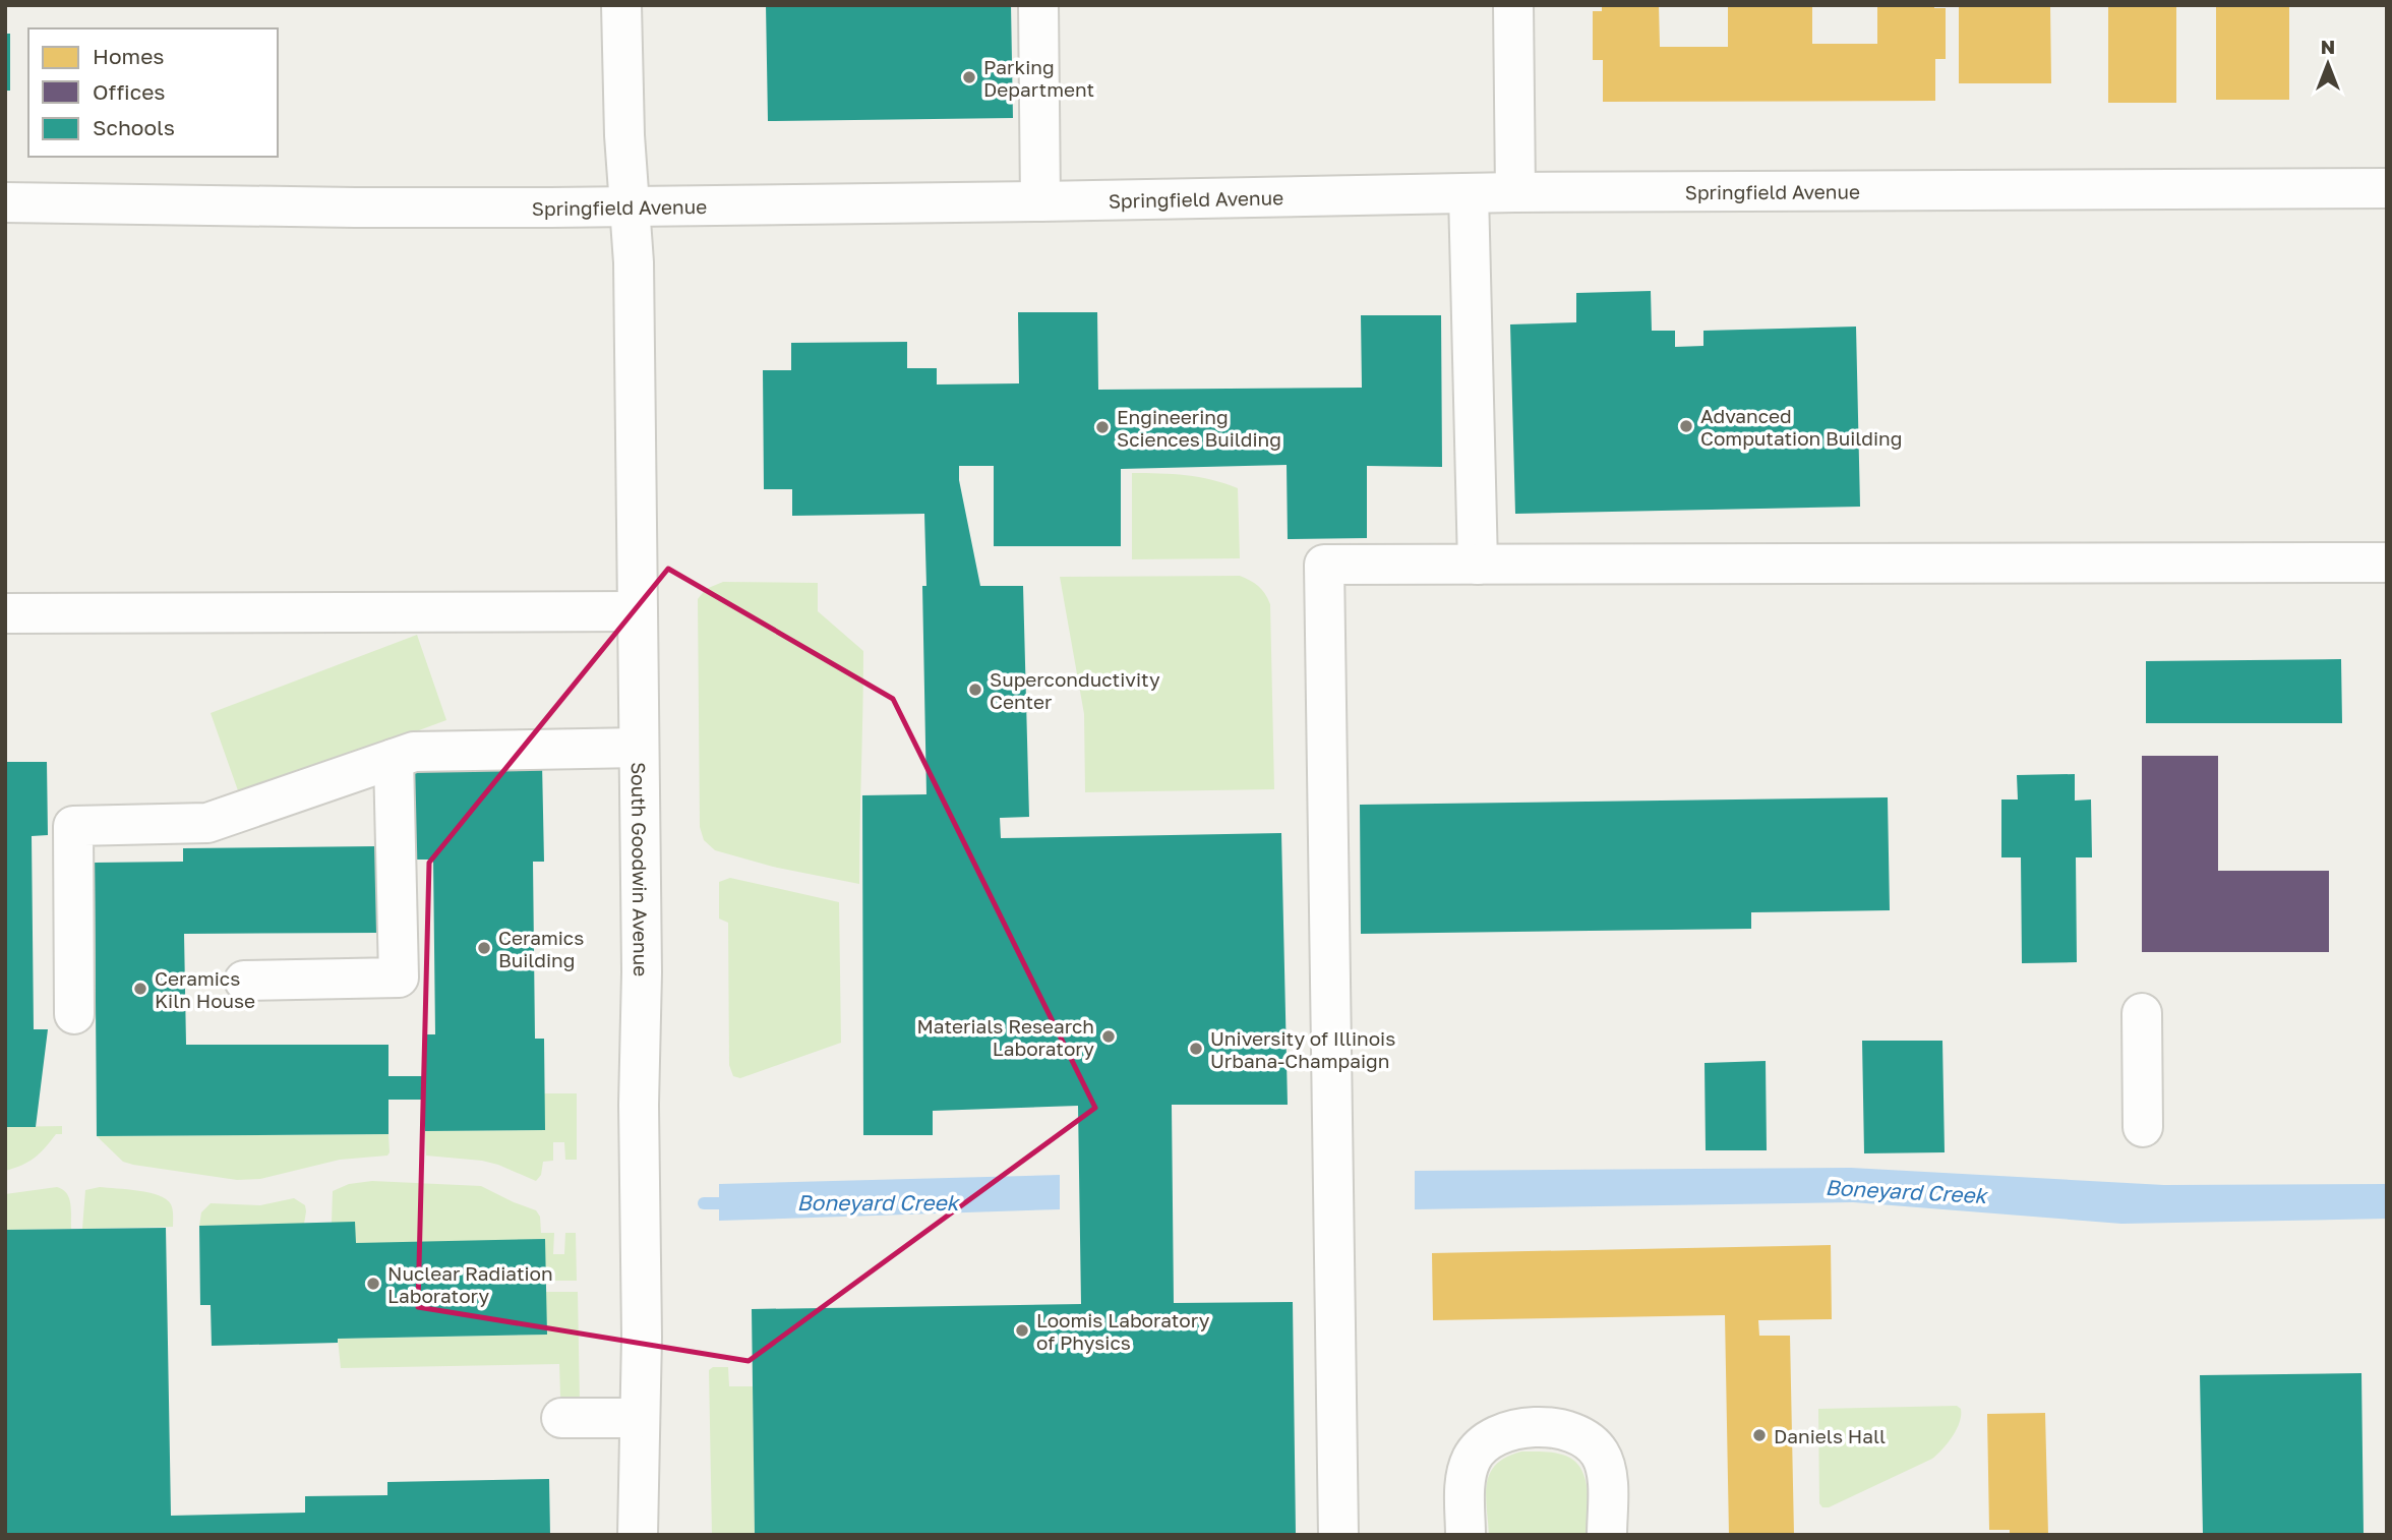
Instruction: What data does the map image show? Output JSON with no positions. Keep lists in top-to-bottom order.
{
  "streets": {
    "street": ["Springfield Avenue", "South Goodwin Avenue"]
  },
  "crossings": [
    ["Springfield Avenue", "South Goodwin Avenue"]
  ],
  "water": ["Boneyard Creek"],
  "places": [
    "Parking Department",
    "Advanced Computation Building",
    "Engineering Sciences Building",
    "Superconductivity Center",
    "Ceramics Building",
    "Ceramics Kiln House",
    "Materials Research Laboratory",
    "University of Illinois Urbana-Champaign",
    "Nuclear Radiation Laboratory",
    "Loomis Laboratory of Physics",
    "Daniels Hall"
  ],
  "legend": ["Homes", "Offices", "Schools"],
  "north": "top"
}
